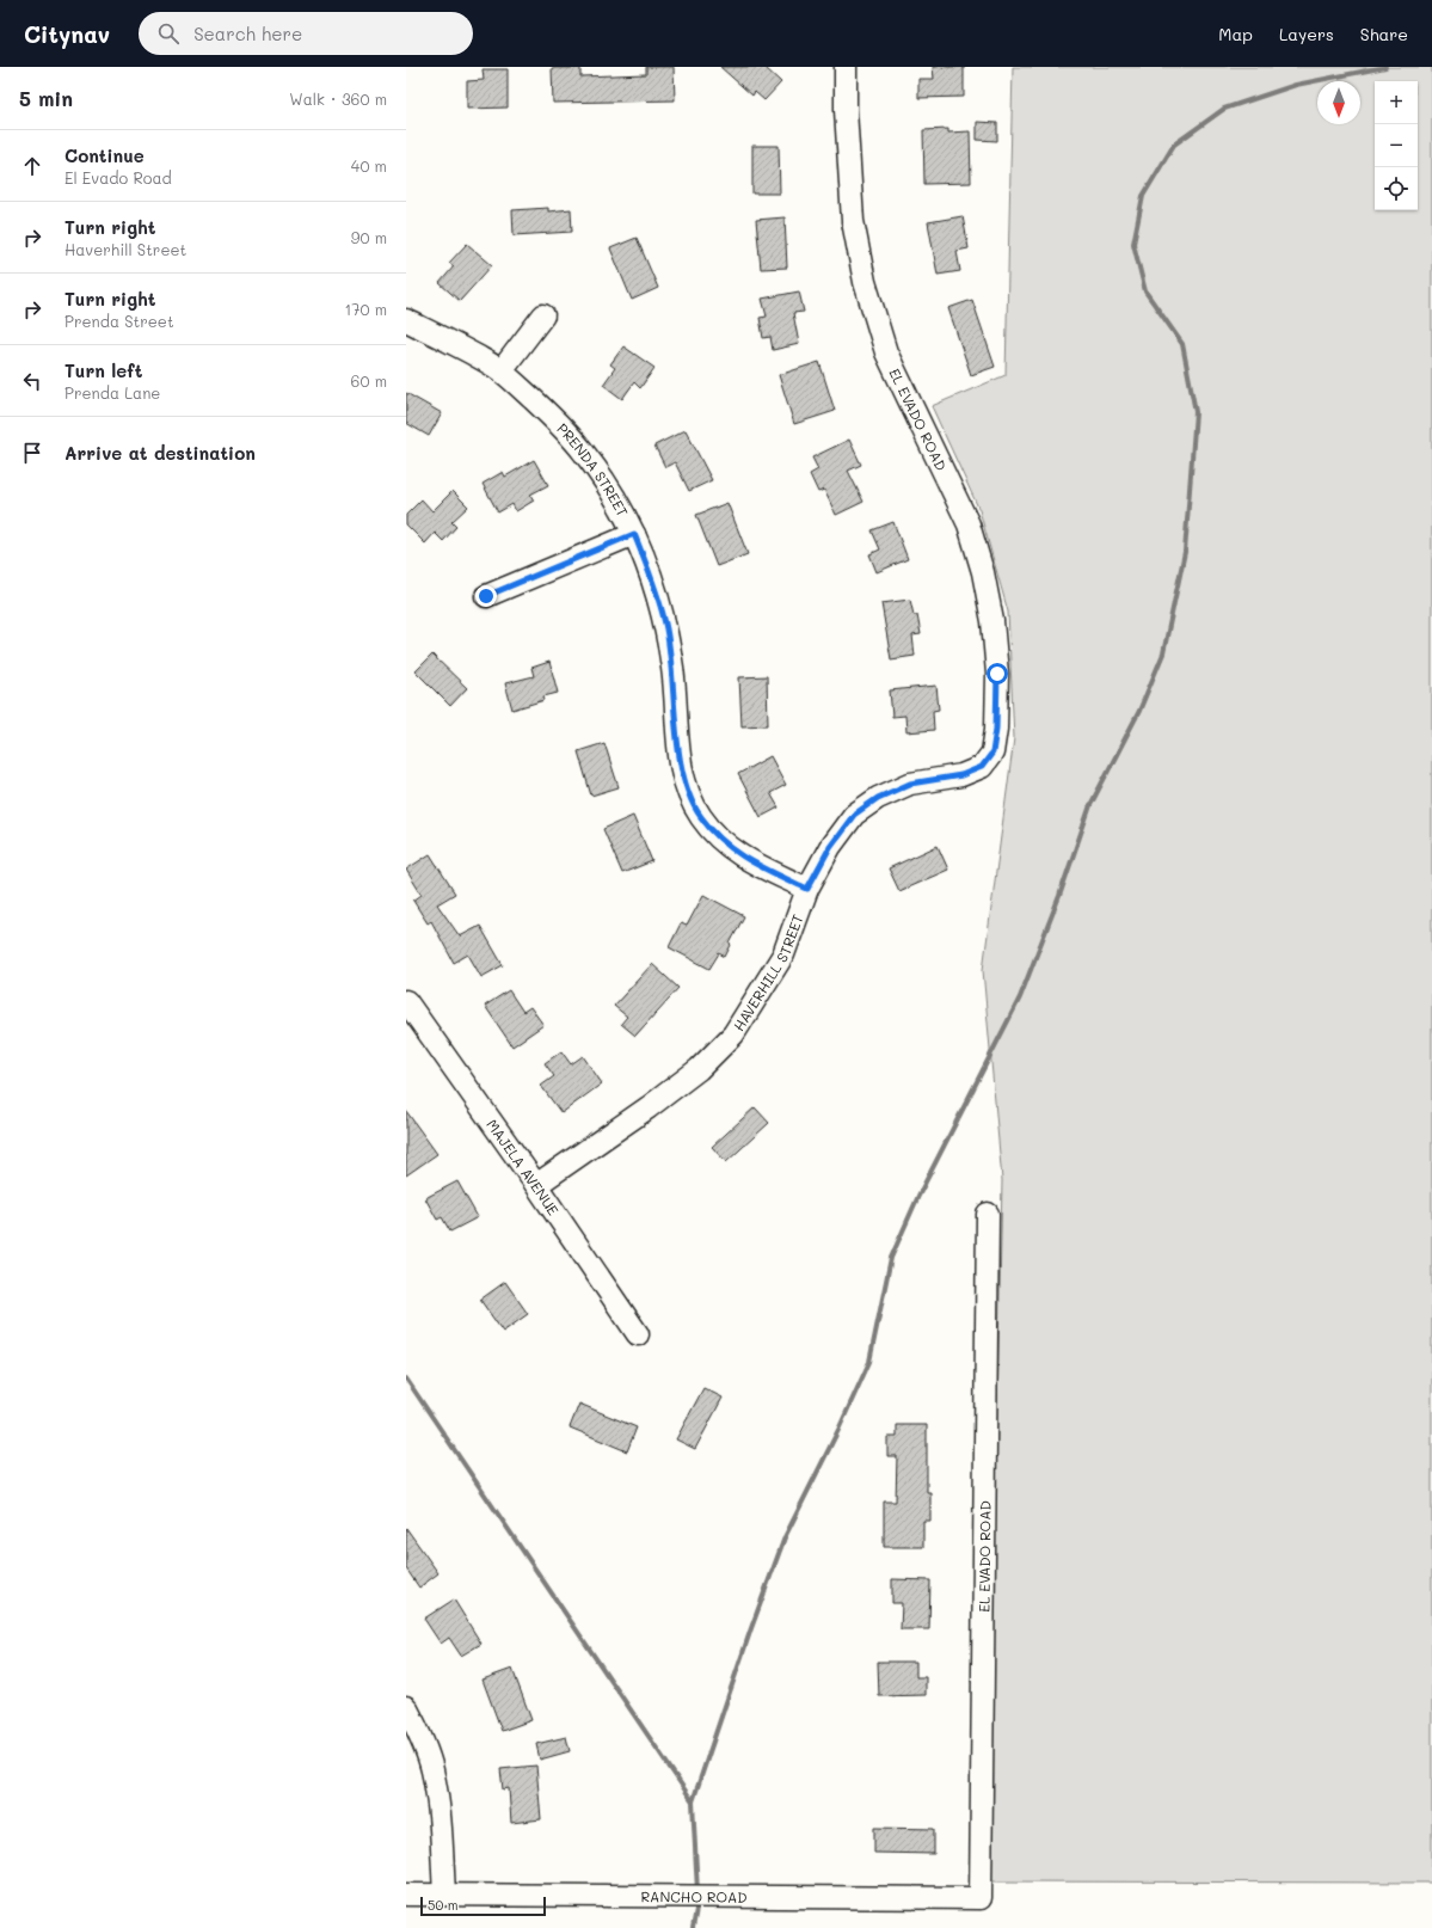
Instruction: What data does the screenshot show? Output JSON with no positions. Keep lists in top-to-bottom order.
{
  "streets": {
    "street": [
      "EL EVADO ROAD",
      "PRENDA STREET",
      "HAVERHILL STREET",
      "MAJELA AVENUE",
      "RANCHO ROAD"
    ]
  },
  "crossings": [
    ["EL EVADO ROAD", "HAVERHILL STREET"],
    ["EL EVADO ROAD", "RANCHO ROAD"],
    ["PRENDA STREET", "HAVERHILL STREET"],
    ["HAVERHILL STREET", "MAJELA AVENUE"]
  ],
  "scale_bar": "50 m",
  "north": "bottom",
  "page": {
    "header": "Citynav",
    "search": "Search here",
    "nav": ["Map", "Layers", "Share"],
    "heading": ["5 min", "Walk · 360 m"],
    "map_buttons": ["+", "−"],
    "list": [
      ["Continue", "El Evado Road", "40 m"],
      ["Turn right", "Haverhill Street", "90 m"],
      ["Turn right", "Prenda Street", "170 m"],
      ["Turn left", "Prenda Lane", "60 m"],
      "Arrive at destination"
    ],
    "scale": "50 m"
  }
}
